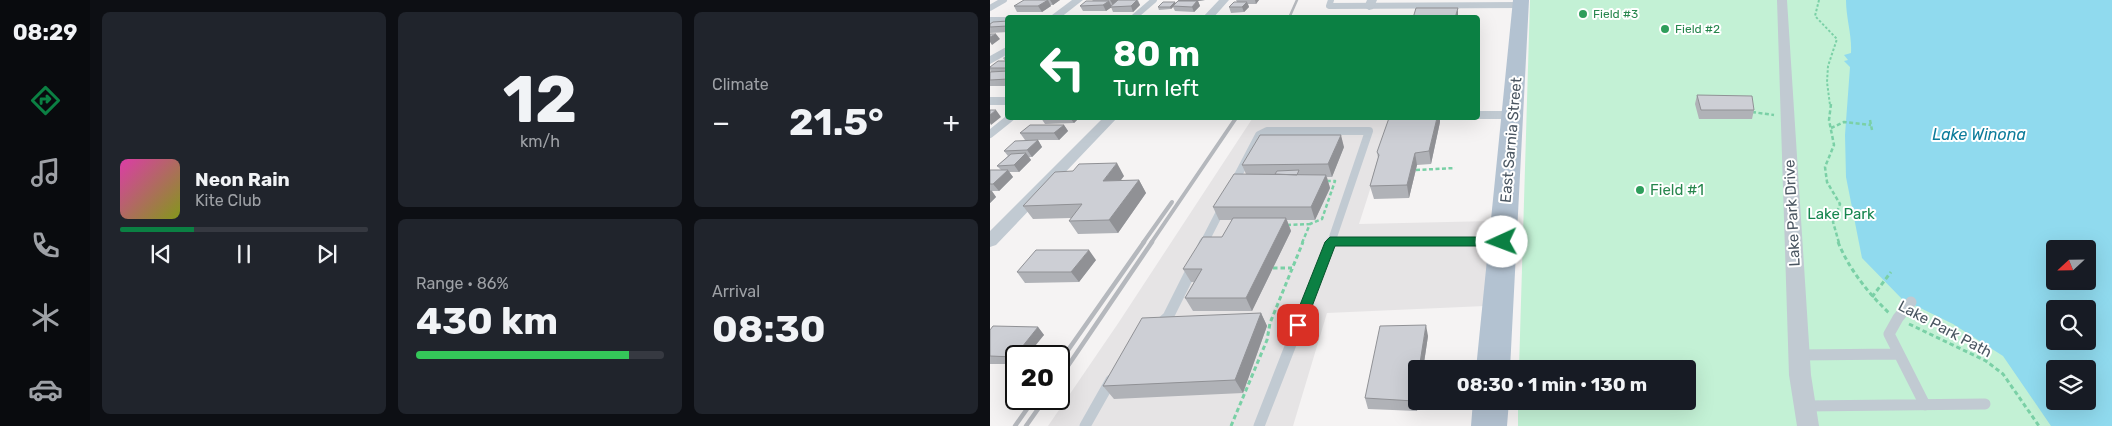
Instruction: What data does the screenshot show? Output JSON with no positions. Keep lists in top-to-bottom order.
{
  "streets": {
    "main road": ["East Sarnia Street"],
    "street": ["Lake Park Drive"],
    "path": ["Lake Park Path"]
  },
  "water": ["Lake Winona"],
  "parks": ["Lake Park"],
  "places": ["Field #3", "Field #2", "Field #1"],
  "north": "left",
  "page": {
    "tabs": "08:29",
    "tile": [
      ["12", "km/h"],
      "Climate",
      ["Range · 86%", "430 km"],
      ["Arrival", "08:30"]
    ],
    "turn": ["80 m", "Turn left"],
    "heat": ["−", "21.5°", "+"],
    "song": ["Neon Rain", "Kite Club"],
    "limit": "20",
    "trip": "08:30 · 1 min · 130 m"
  }
}
